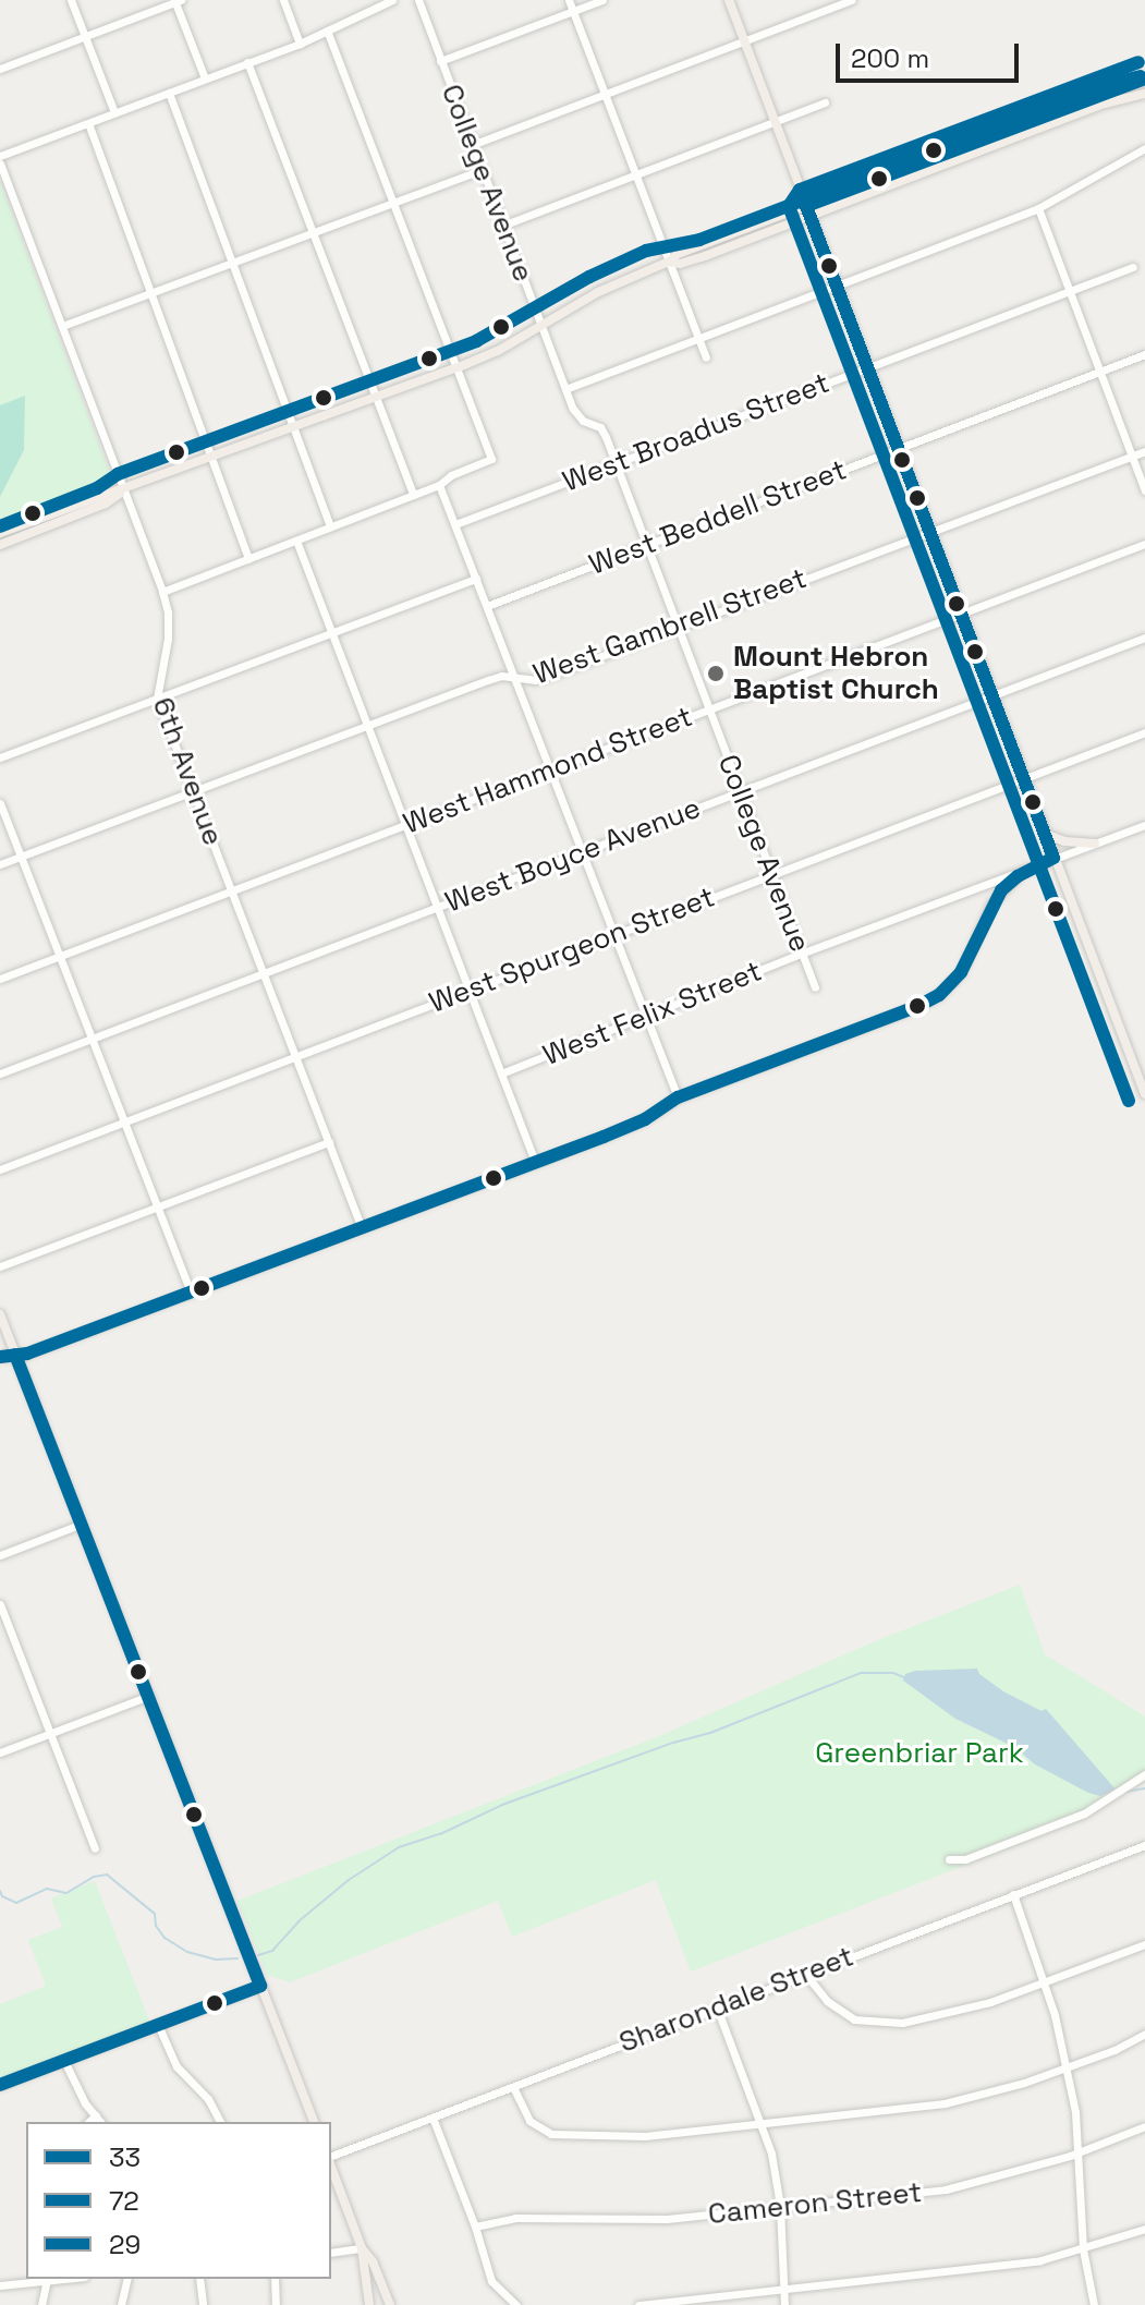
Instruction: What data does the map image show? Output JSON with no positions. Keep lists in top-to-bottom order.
{
  "streets": {
    "street": [
      "College Avenue",
      "West Broadus Street",
      "West Beddell Street",
      "West Gambrell Street",
      "West Hammond Street",
      "6th Avenue",
      "West Boyce Avenue",
      "West Spurgeon Street",
      "West Felix Street",
      "Sharondale Street",
      "Cameron Street"
    ]
  },
  "crossings": [
    ["College Avenue", "West Broadus Street"],
    ["College Avenue", "West Beddell Street"],
    ["College Avenue", "West Gambrell Street"],
    ["College Avenue", "West Hammond Street"],
    ["College Avenue", "West Boyce Avenue"],
    ["College Avenue", "West Spurgeon Street"],
    ["College Avenue", "West Felix Street"],
    ["West Gambrell Street", "6th Avenue"],
    ["West Hammond Street", "6th Avenue"],
    ["6th Avenue", "West Boyce Avenue"],
    ["6th Avenue", "West Spurgeon Street"]
  ],
  "parks": ["Greenbriar Park"],
  "places": ["Mount Hebron Baptist Church"],
  "lines": ["transit line 72", "transit line 29", "transit line 33"],
  "legend": ["33", "72", "29"],
  "scale_bar": "200 m"
}
